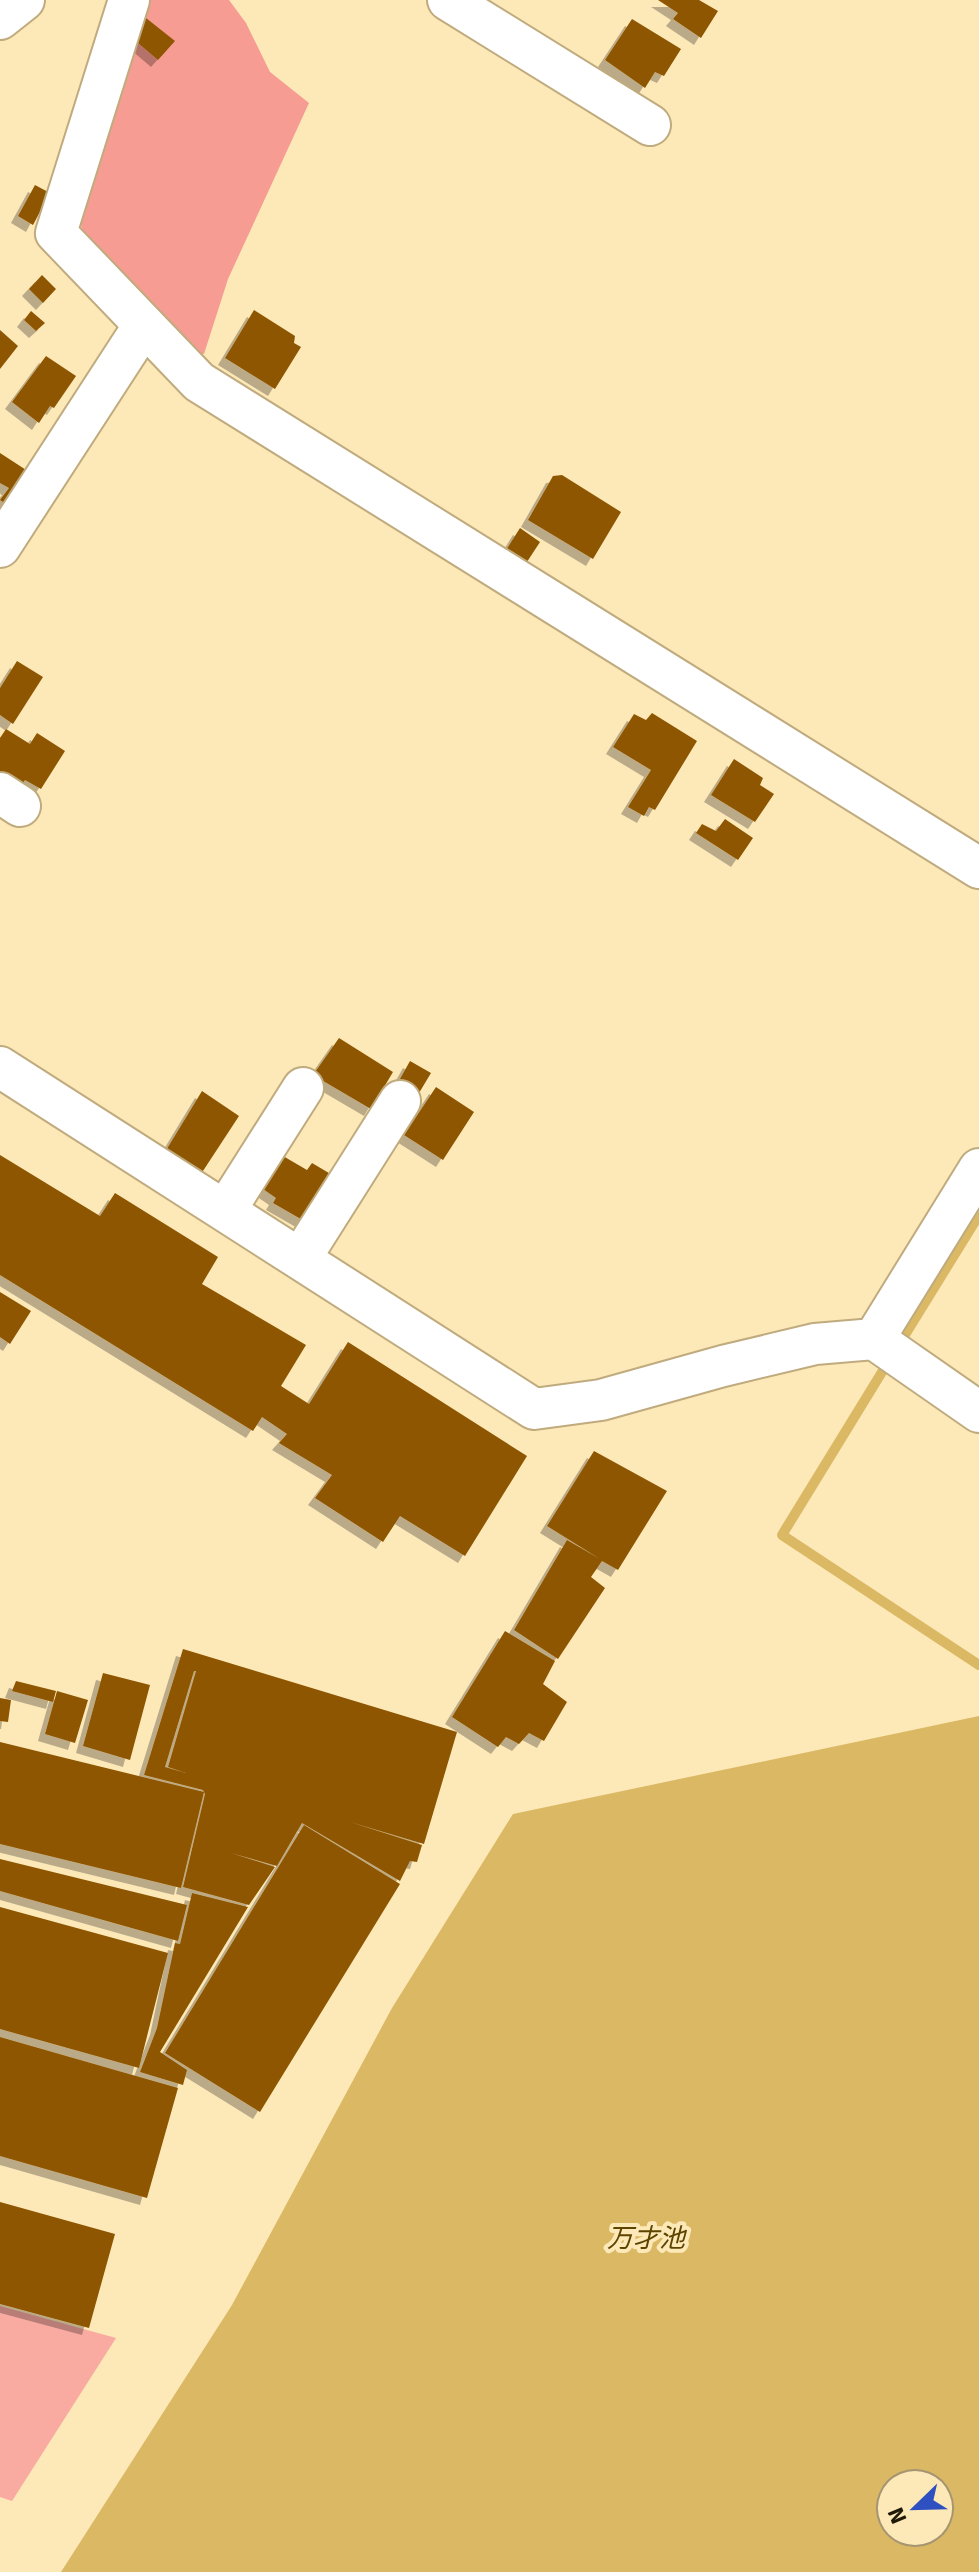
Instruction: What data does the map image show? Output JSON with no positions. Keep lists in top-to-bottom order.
{
  "water": ["万才池"],
  "north": "bottom left"
}
